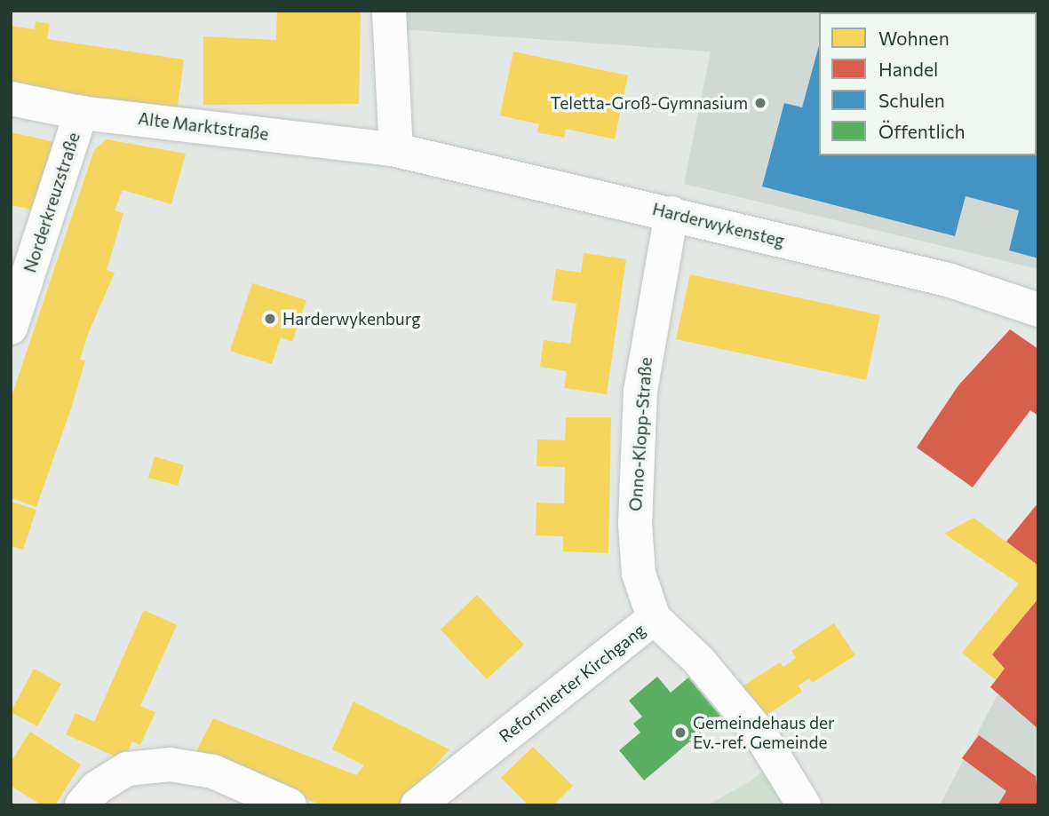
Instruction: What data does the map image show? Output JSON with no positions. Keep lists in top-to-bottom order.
{
  "streets": {
    "street": [
      "Alte Marktstraße",
      "Norderkreuzstraße",
      "Harderwykensteg",
      "Onno-Klopp-Straße",
      "Reformierter Kirchgang"
    ]
  },
  "crossings": [
    ["Alte Marktstraße", "Norderkreuzstraße"],
    ["Alte Marktstraße", "Harderwykensteg"],
    ["Harderwykensteg", "Onno-Klopp-Straße"],
    ["Onno-Klopp-Straße", "Reformierter Kirchgang"]
  ],
  "places": ["Teletta-Groß-Gymnasium", "Harderwykenburg", "Gemeindehaus der Ev.-ref. Gemeinde"],
  "legend": [
    "Wohnen",
    "Handel",
    "Schulen",
    "Öffentlich"
  ]
}
